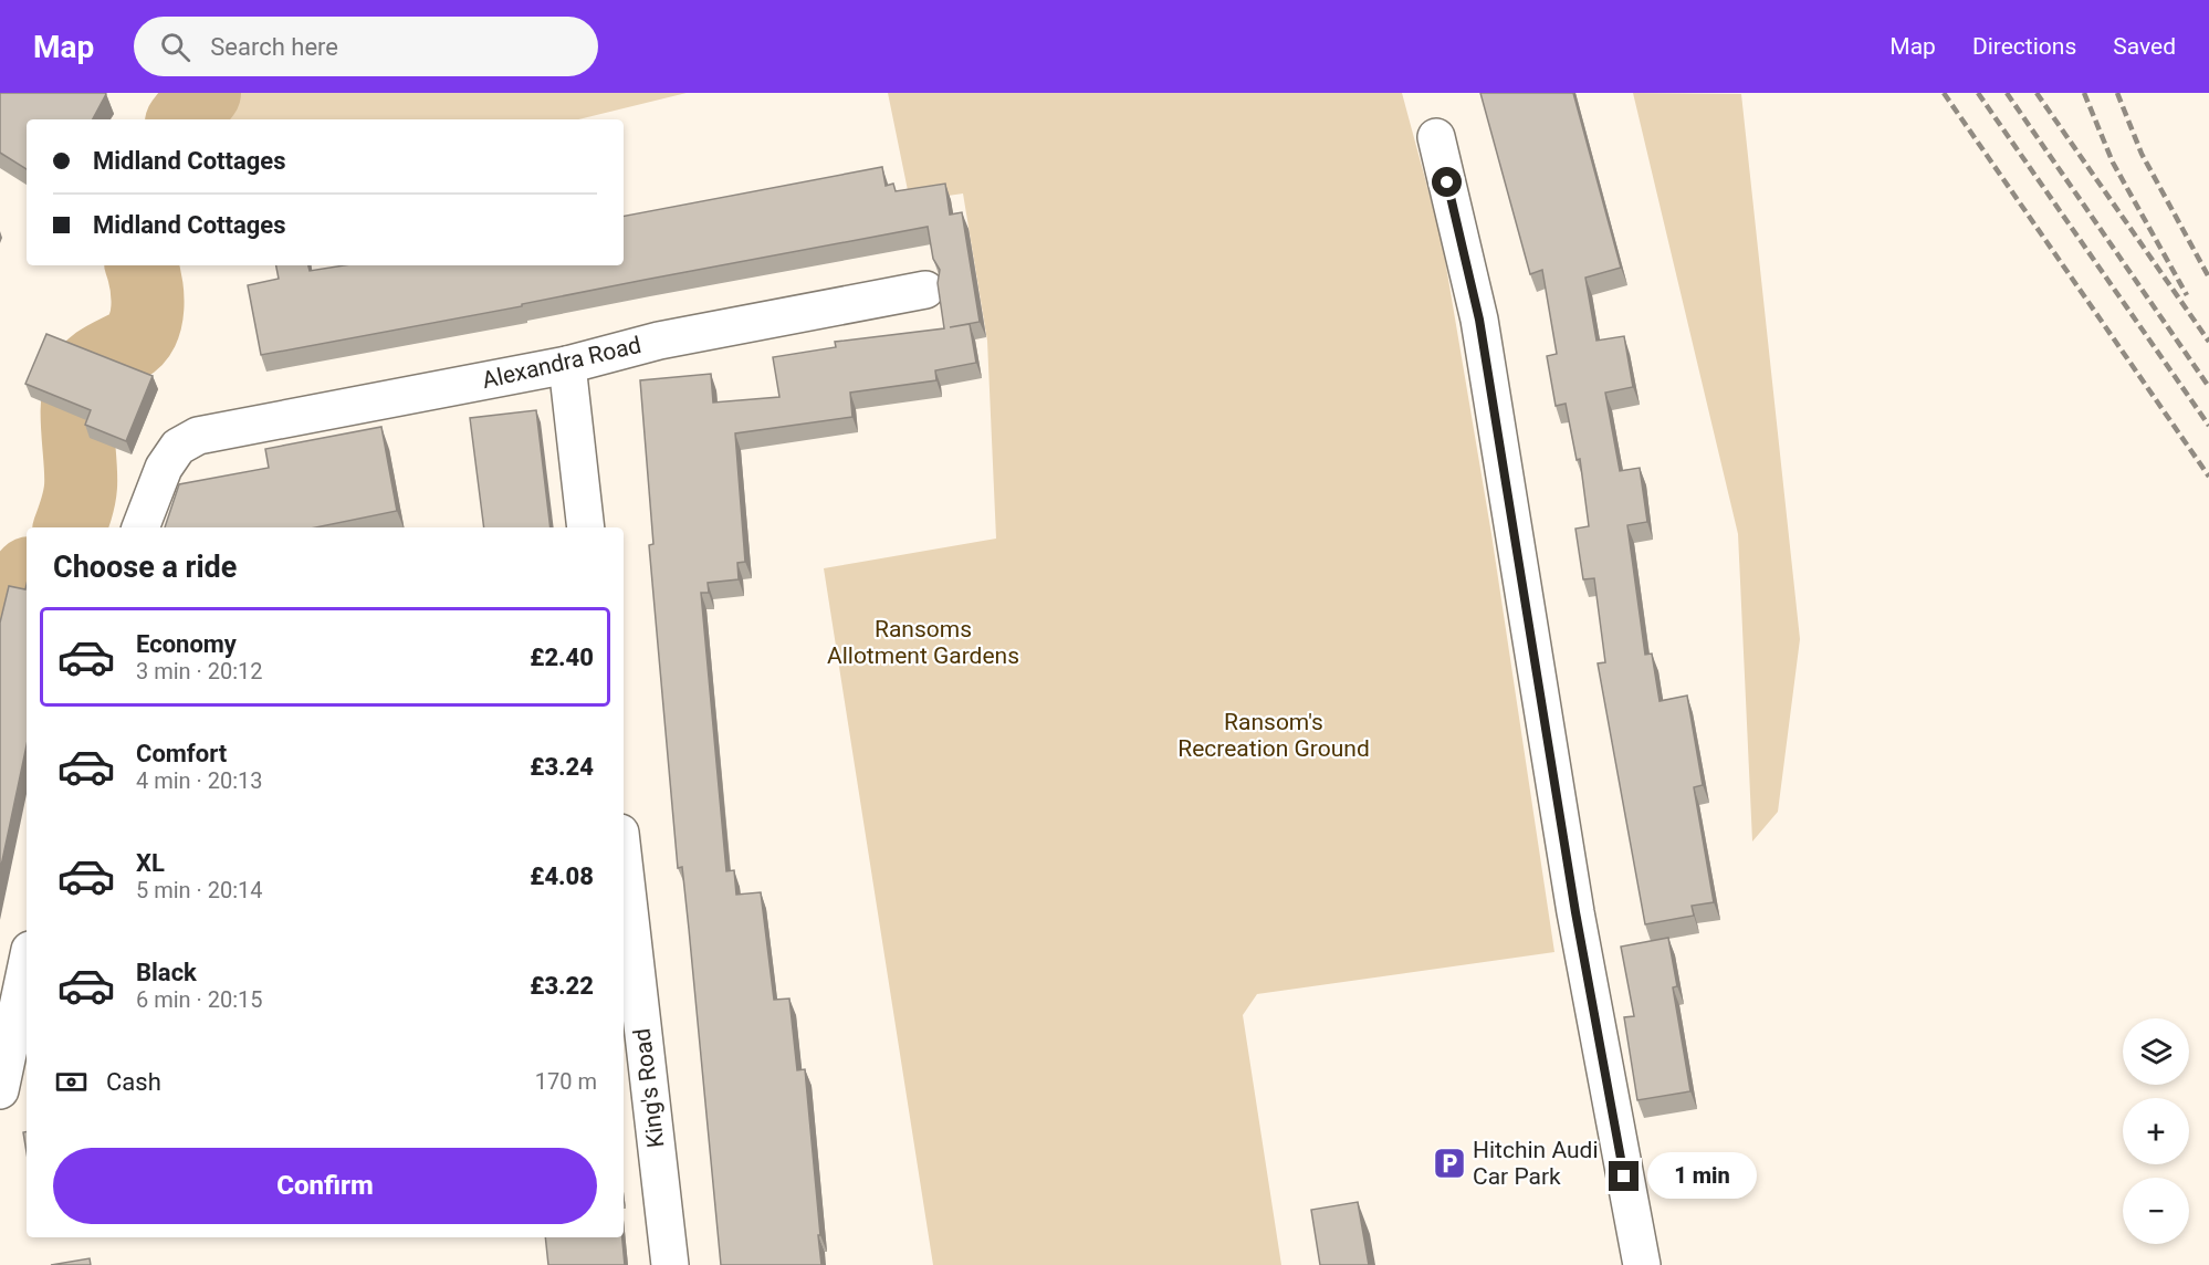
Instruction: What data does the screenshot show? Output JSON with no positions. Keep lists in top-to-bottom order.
{
  "streets": {
    "street": ["Alexandra Road", "King's Road"]
  },
  "parks": ["Ransoms Allotment Gardens", "Ransom's Recreation Ground"],
  "places": {
    "parking": ["Hitchin Audi Car Park"]
  },
  "page": {
    "header": "Map",
    "search": "Search here",
    "nav": ["Map", "Directions", "Saved"],
    "banner": ["Midland Cottages", "Midland Cottages"],
    "heading": "Choose a ride",
    "list": [
      {
        "name": "Economy",
        "note": "3 min · 20:12",
        "value": "£2.40"
      },
      {
        "name": "Comfort",
        "note": "4 min · 20:13",
        "value": "£3.24"
      },
      {
        "name": "XL",
        "note": "5 min · 20:14",
        "value": "£4.08"
      },
      {
        "name": "Black",
        "note": "6 min · 20:15",
        "value": "£3.22"
      }
    ],
    "map_buttons": ["+", "−"],
    "pay": ["Cash", "170 m"],
    "buttons": "Confirm",
    "bubble": "1 min"
  }
}
